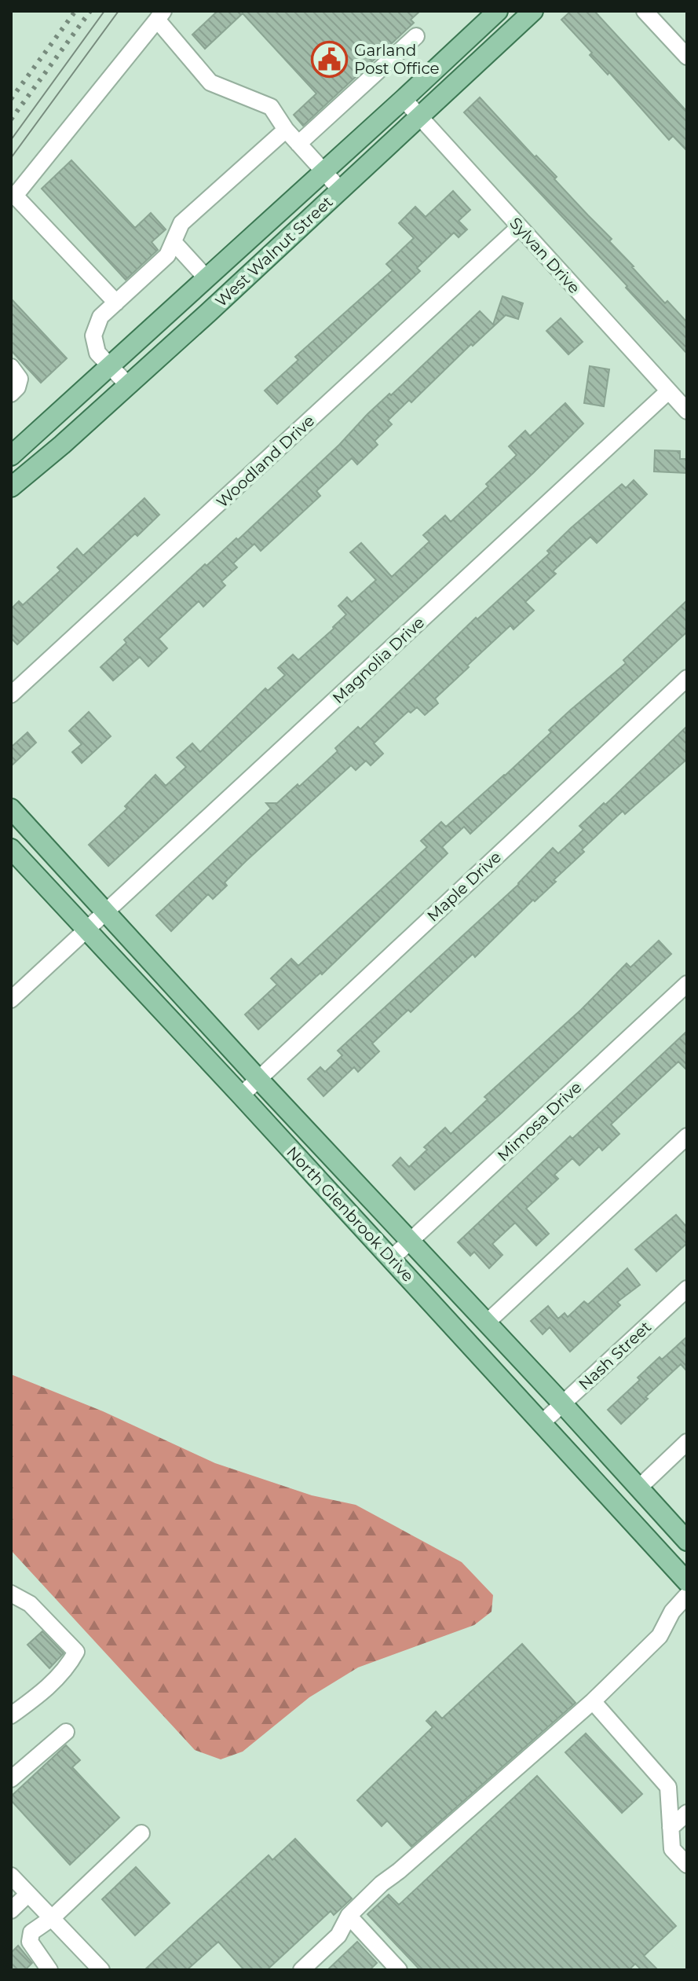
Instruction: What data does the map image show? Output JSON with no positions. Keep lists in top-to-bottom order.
{
  "streets": {
    "main road": ["West Walnut Street", "North Glenbrook Drive"],
    "street": [
      "Sylvan Drive",
      "Woodland Drive",
      "Magnolia Drive",
      "Maple Drive",
      "Mimosa Drive",
      "Nash Street"
    ]
  },
  "crossings": [
    ["West Walnut Street", "Sylvan Drive"],
    ["Sylvan Drive", "Woodland Drive"],
    ["Sylvan Drive", "Magnolia Drive"],
    ["Magnolia Drive", "North Glenbrook Drive"],
    ["Maple Drive", "North Glenbrook Drive"],
    ["Mimosa Drive", "North Glenbrook Drive"],
    ["North Glenbrook Drive", "Nash Street"]
  ],
  "places": {
    "public building": ["Garland Post Office"]
  }
}
